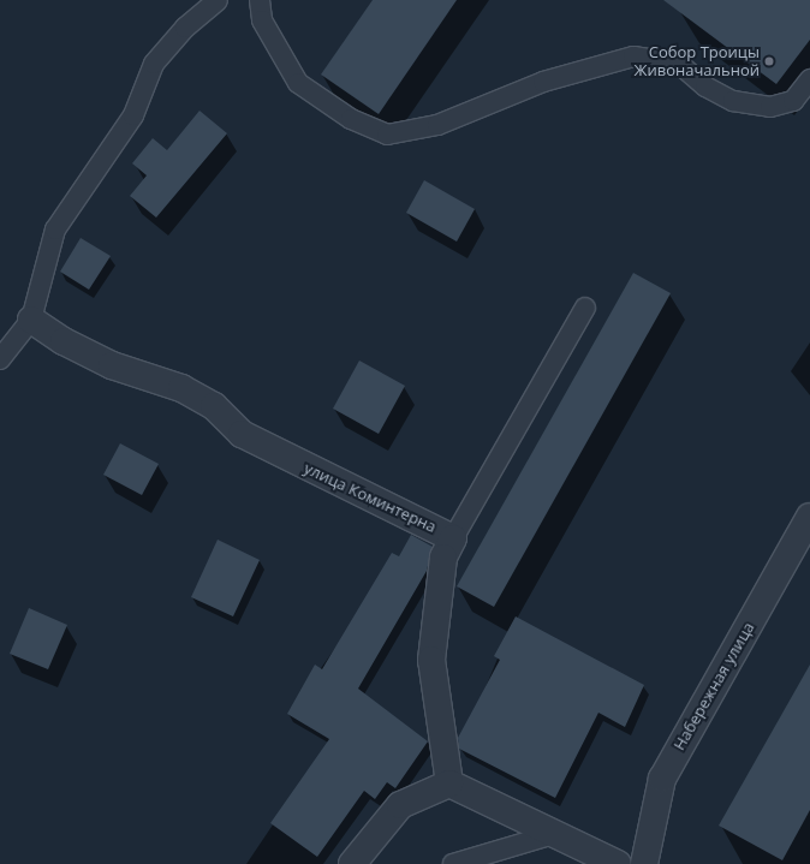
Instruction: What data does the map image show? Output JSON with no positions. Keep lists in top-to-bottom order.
{
  "streets": {
    "street": ["улица Коминтерна", "Набережная улица"]
  },
  "places": ["Собор Троицы Живоначальной"]
}
